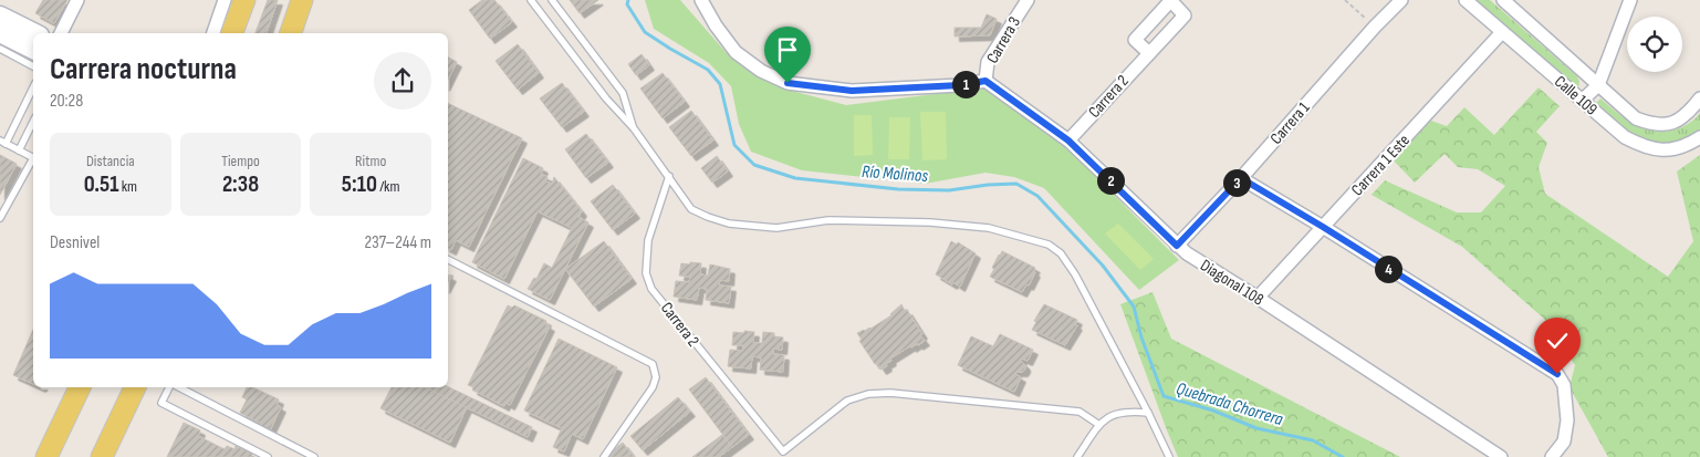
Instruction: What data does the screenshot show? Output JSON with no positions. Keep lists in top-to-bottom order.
{
  "streets": {
    "street": [
      "Carrera 3",
      "Calle 109",
      "Carrera 2",
      "Carrera 1",
      "Carrera 1 Este",
      "Diagonal 108"
    ]
  },
  "crossings": [
    ["Carrera 3", "Diagonal 108"],
    ["Calle 109", "Carrera 1 Este"],
    ["Carrera 2", "Diagonal 108"],
    ["Carrera 1", "Diagonal 108"],
    ["Carrera 1 Este", "Diagonal 108"]
  ],
  "water": ["Río Molinos", "Quebrada Chorrera"],
  "page": {
    "heading": ["Carrera nocturna", "20:28"],
    "pins": [
      "1",
      "2",
      "3",
      "4"
    ],
    "stats": [
      ["Distancia", "0.51 km"],
      ["Tiempo", "2:38"],
      ["Ritmo", "5:10 /km"]
    ],
    "chart": ["Desnivel", "237–244 m"]
  }
}
